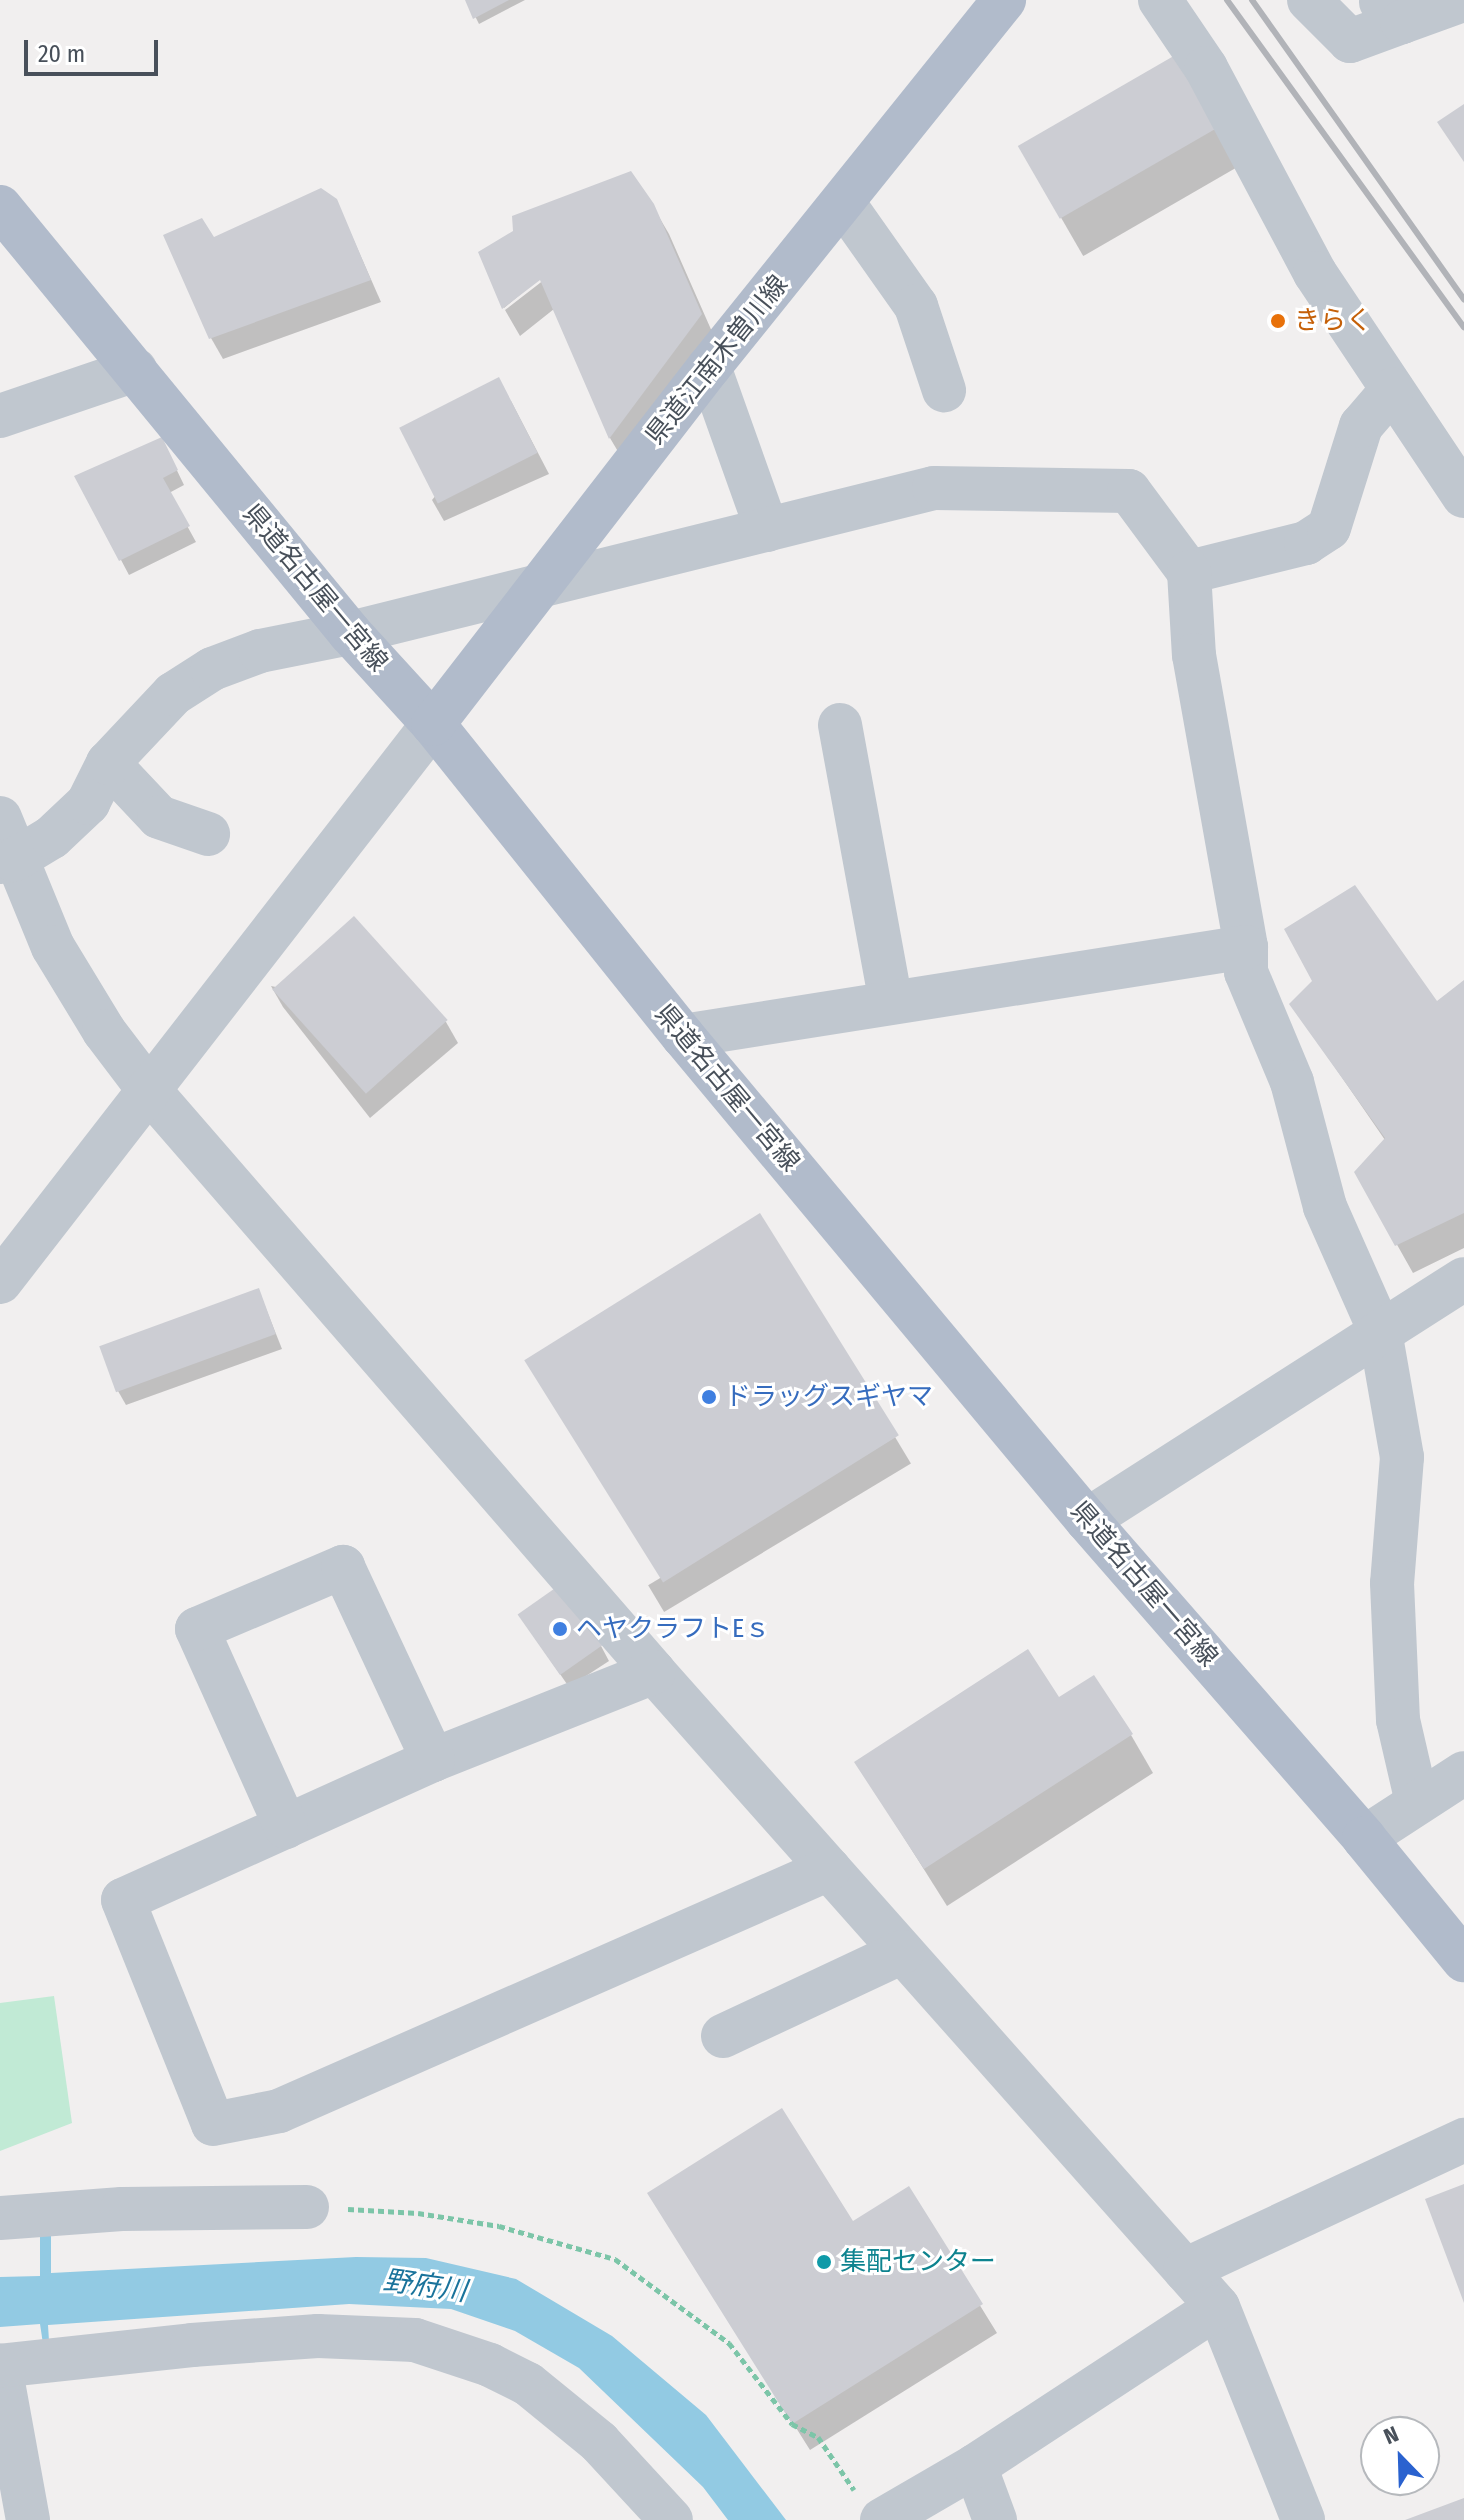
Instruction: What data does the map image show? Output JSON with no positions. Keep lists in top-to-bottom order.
{
  "streets": {
    "main road": ["県道江南木曽川線", "県道名古屋一宮線"]
  },
  "crossings": [
    ["県道江南木曽川線", "県道名古屋一宮線"]
  ],
  "water": ["野府川"],
  "places": [
    "きらく",
    "ドラッグスギヤマ",
    "ヘヤクラフトEｓ",
    "集配センター"
  ],
  "scale_bar": "20 m",
  "north": "top left"
}
